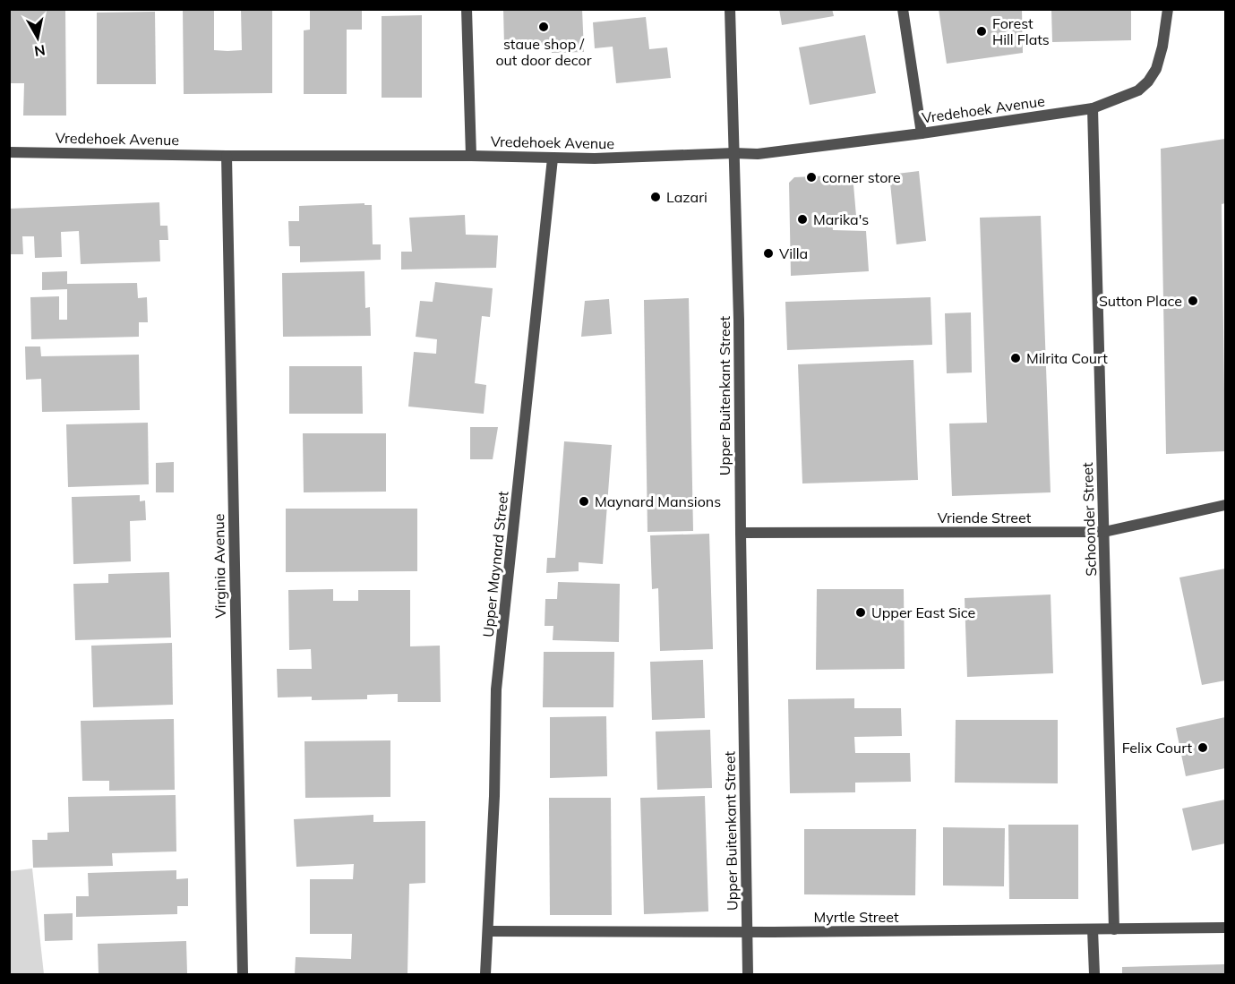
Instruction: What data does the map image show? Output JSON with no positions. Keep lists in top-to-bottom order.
{
  "streets": {
    "street": [
      "Vredehoek Avenue",
      "Upper Buitenkant Street",
      "Vriende Street",
      "Schoonder Street",
      "Upper Maynard Street",
      "Virginia Avenue",
      "Myrtle Street"
    ]
  },
  "crossings": [
    ["Vredehoek Avenue", "Upper Buitenkant Street"],
    ["Vredehoek Avenue", "Schoonder Street"],
    ["Vredehoek Avenue", "Upper Maynard Street"],
    ["Vredehoek Avenue", "Virginia Avenue"],
    ["Upper Buitenkant Street", "Vriende Street"],
    ["Upper Buitenkant Street", "Myrtle Street"],
    ["Vriende Street", "Schoonder Street"],
    ["Schoonder Street", "Myrtle Street"],
    ["Upper Maynard Street", "Myrtle Street"]
  ],
  "places": [
    "staue shop / out door decor",
    "Forest Hill Flats",
    "corner store",
    "Lazari",
    "Marika's",
    "Villa",
    "Sutton Place",
    "Milrita Court",
    "Maynard Mansions",
    "Upper East Sice",
    "Felix Court"
  ],
  "north": "bottom"
}
